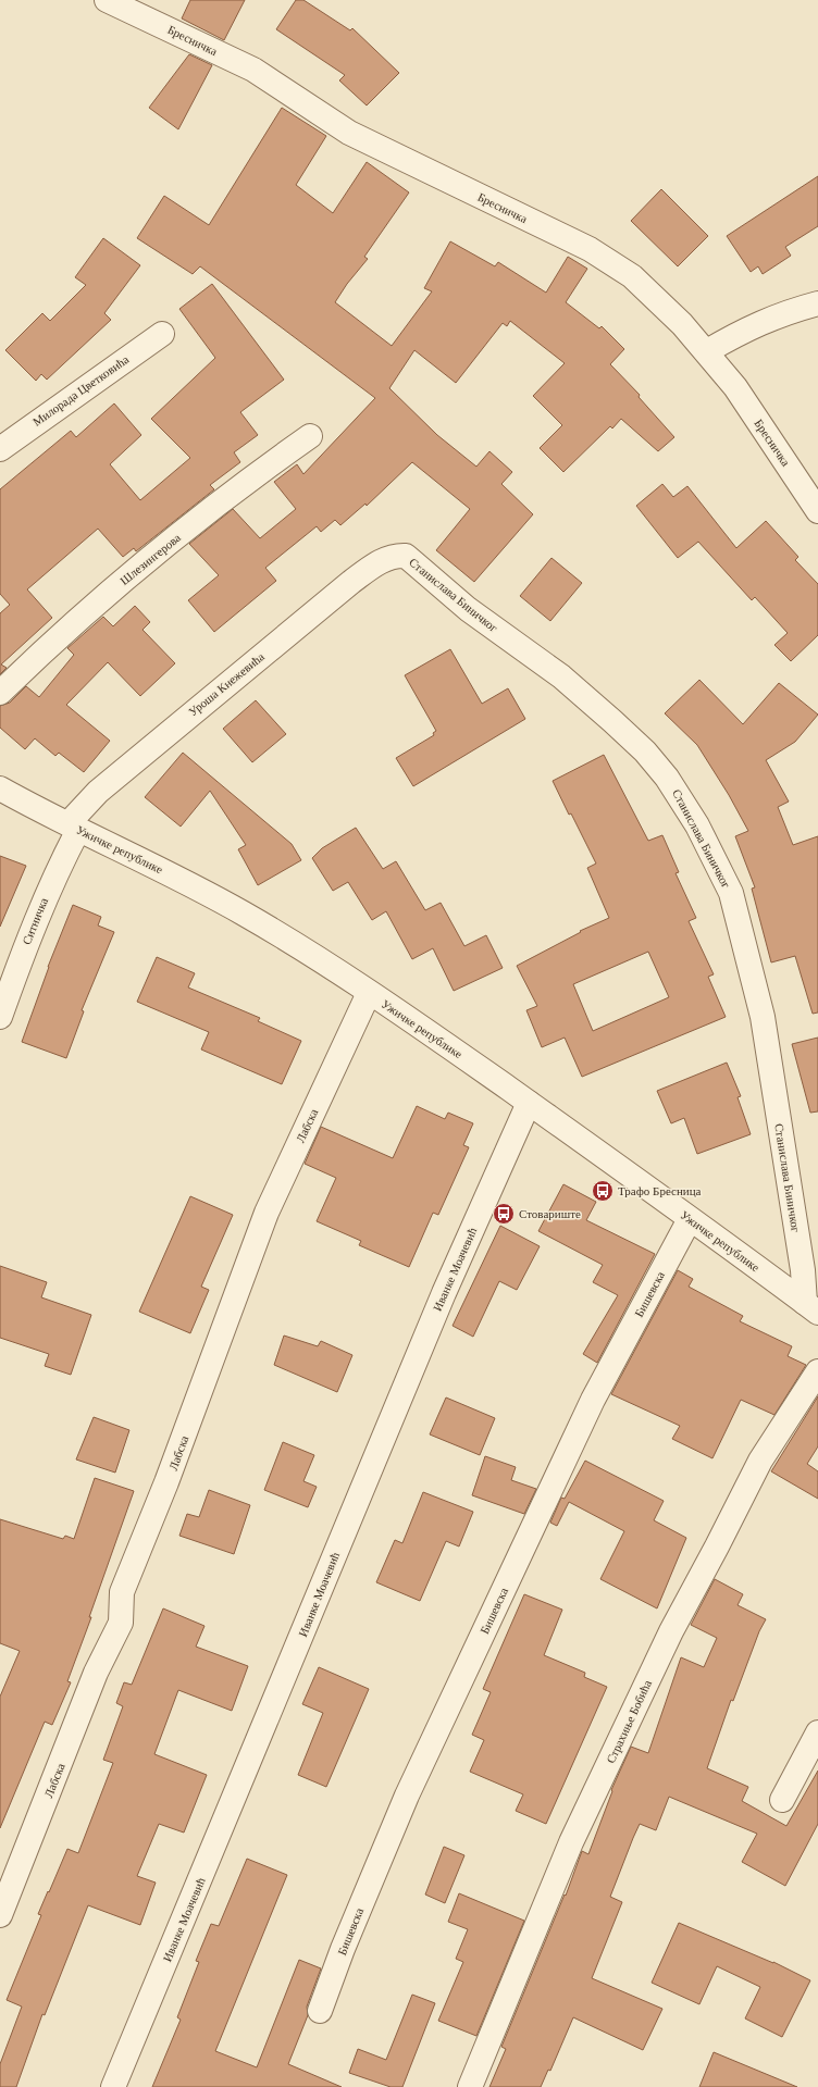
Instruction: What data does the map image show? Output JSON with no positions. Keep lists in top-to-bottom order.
{
  "streets": {
    "street": [
      "Бресничка",
      "Милорада Цветковића",
      "Шлезингерова",
      "Станислава Биничког",
      "Уроша Кнежевића",
      "Ужичке републике",
      "Ситничка",
      "Лабска",
      "Иванке Моачевић",
      "Бишевска",
      "Страхиње Бобића"
    ]
  },
  "crossings": [
    ["Станислава Биничког", "Уроша Кнежевића"],
    ["Станислава Биничког", "Ужичке републике"],
    ["Уроша Кнежевића", "Ужичке републике"],
    ["Уроша Кнежевића", "Ситничка"],
    ["Ужичке републике", "Ситничка"],
    ["Ужичке републике", "Лабска"],
    ["Ужичке републике", "Иванке Моачевић"],
    ["Ужичке републике", "Бишевска"]
  ],
  "places": {
    "bus stop": ["Трафо Бресница", "Стовариште"]
  }
}
